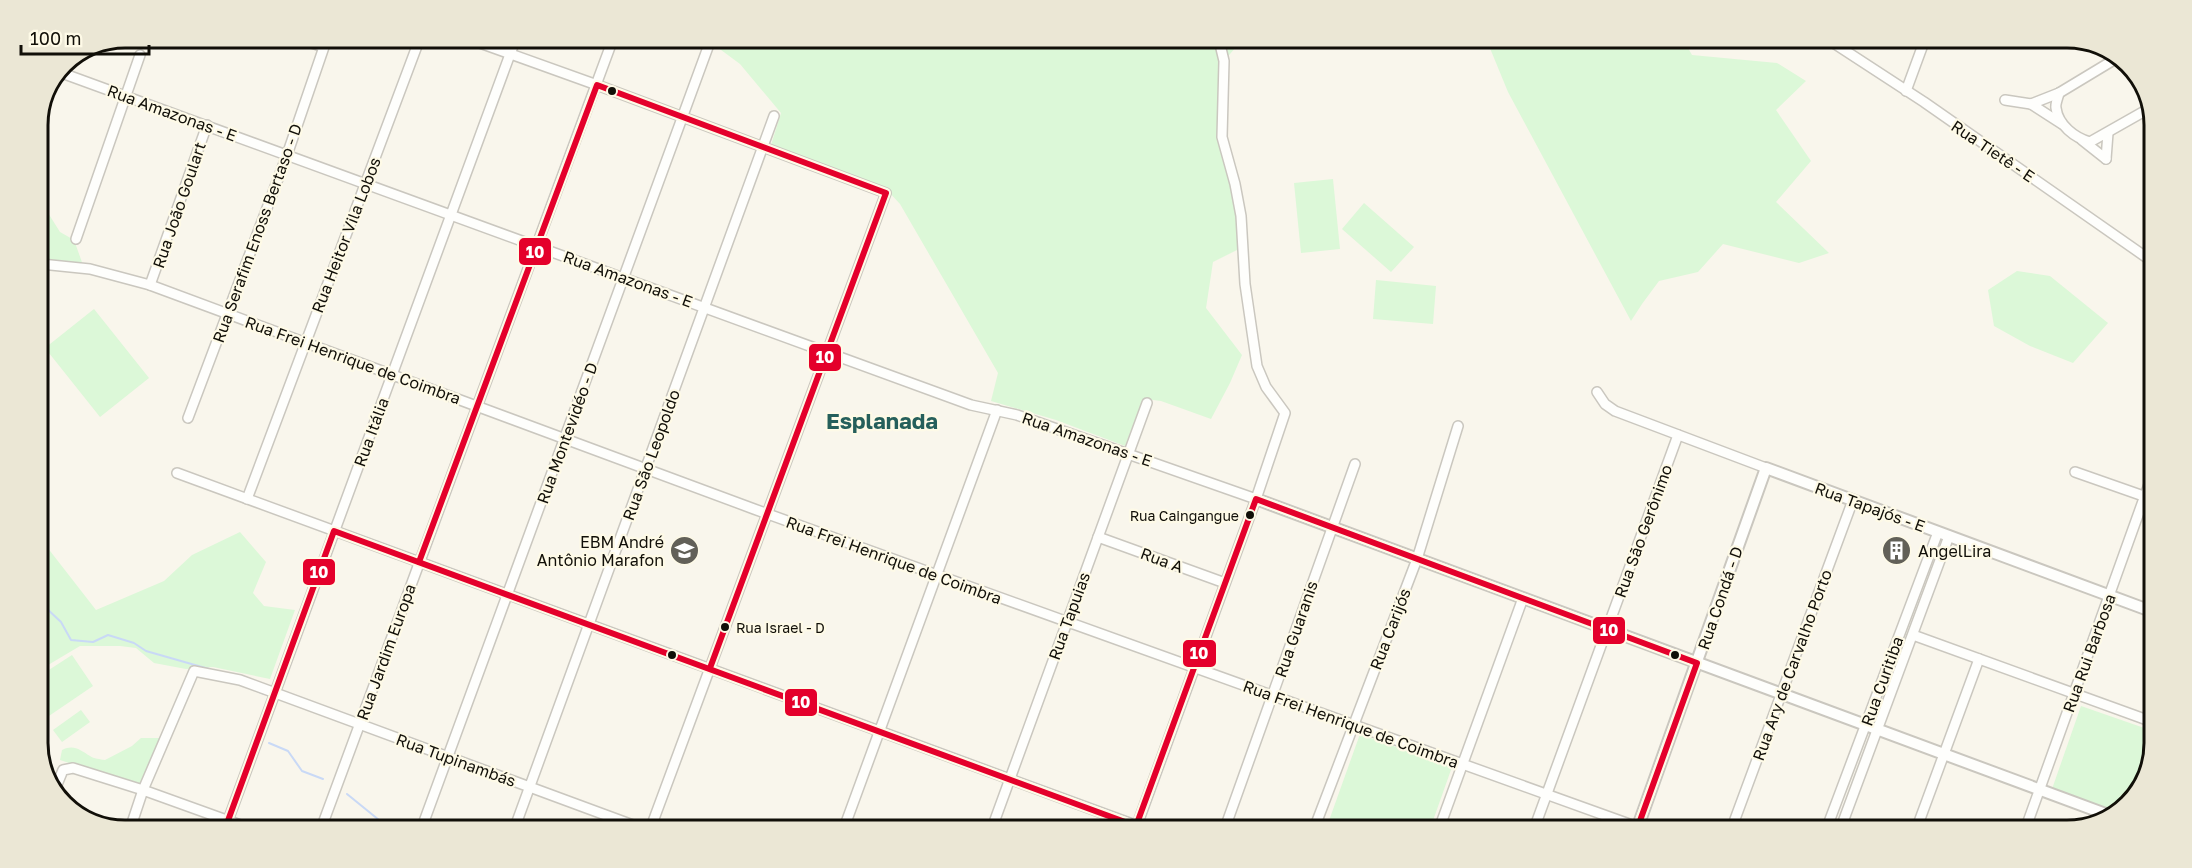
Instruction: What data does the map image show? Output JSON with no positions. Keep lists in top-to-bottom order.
{
  "streets": {
    "street": [
      "Rua Amazonas - E",
      "Rua Tietê - E",
      "Rua João Goulart",
      "Rua Serafim Enoss Bertaso - D",
      "Rua Heitor Vila Lobos",
      "Rua Frei Henrique de Coimbra",
      "Rua Itália",
      "Rua Montevidéo - D",
      "Rua São Leopoldo",
      "Rua Tapajós - E",
      "Rua São Gerônimo",
      "Rua A",
      "Rua Condá - D",
      "Rua Tapuias",
      "Rua Guaranis",
      "Rua Carijós",
      "Rua Jardim Europa",
      "Rua Rui Barbosa",
      "Rua Ary de Carvalho Porto",
      "Rua Curitiba",
      "Rua Tupinambás"
    ]
  },
  "crossings": [
    ["Rua Amazonas - E", "Rua João Goulart"],
    ["Rua Amazonas - E", "Rua Serafim Enoss Bertaso - D"],
    ["Rua Amazonas - E", "Rua Heitor Vila Lobos"],
    ["Rua Amazonas - E", "Rua Itália"],
    ["Rua Amazonas - E", "Rua Montevidéo - D"],
    ["Rua Amazonas - E", "Rua São Leopoldo"],
    ["Rua Amazonas - E", "Rua São Gerônimo"],
    ["Rua Amazonas - E", "Rua Condá - D"],
    ["Rua Amazonas - E", "Rua Tapuias"],
    ["Rua Amazonas - E", "Rua Guaranis"],
    ["Rua Amazonas - E", "Rua Carijós"],
    ["Rua Amazonas - E", "Rua Jardim Europa"],
    ["Rua Amazonas - E", "Rua Rui Barbosa"],
    ["Rua Amazonas - E", "Rua Ary de Carvalho Porto"],
    ["Rua Amazonas - E", "Rua Curitiba"],
    ["Rua João Goulart", "Rua Frei Henrique de Coimbra"],
    ["Rua Serafim Enoss Bertaso - D", "Rua Frei Henrique de Coimbra"],
    ["Rua Heitor Vila Lobos", "Rua Frei Henrique de Coimbra"],
    ["Rua Frei Henrique de Coimbra", "Rua Itália"],
    ["Rua Frei Henrique de Coimbra", "Rua Montevidéo - D"],
    ["Rua Frei Henrique de Coimbra", "Rua São Leopoldo"],
    ["Rua Frei Henrique de Coimbra", "Rua São Gerônimo"],
    ["Rua Frei Henrique de Coimbra", "Rua Tapuias"],
    ["Rua Frei Henrique de Coimbra", "Rua Guaranis"],
    ["Rua Frei Henrique de Coimbra", "Rua Carijós"],
    ["Rua Frei Henrique de Coimbra", "Rua Jardim Europa"],
    ["Rua Itália", "Rua Tupinambás"],
    ["Rua Montevidéo - D", "Rua Tupinambás"],
    ["Rua São Leopoldo", "Rua Tupinambás"],
    ["Rua Tapajós - E", "Rua São Gerônimo"],
    ["Rua Tapajós - E", "Rua Condá - D"],
    ["Rua Tapajós - E", "Rua Rui Barbosa"],
    ["Rua Tapajós - E", "Rua Ary de Carvalho Porto"],
    ["Rua Tapajós - E", "Rua Curitiba"],
    ["Rua A", "Rua Tapuias"],
    ["Rua Jardim Europa", "Rua Tupinambás"]
  ],
  "districts": ["Esplanada"],
  "places": {
    "other": ["Rua Caingangue", "Rua Israel - D"],
    "school or university": ["EBM André Antônio Marafon"],
    "building": ["AngelLira"]
  },
  "lines": ["transit line 10"],
  "scale_bar": "100 m"
}
